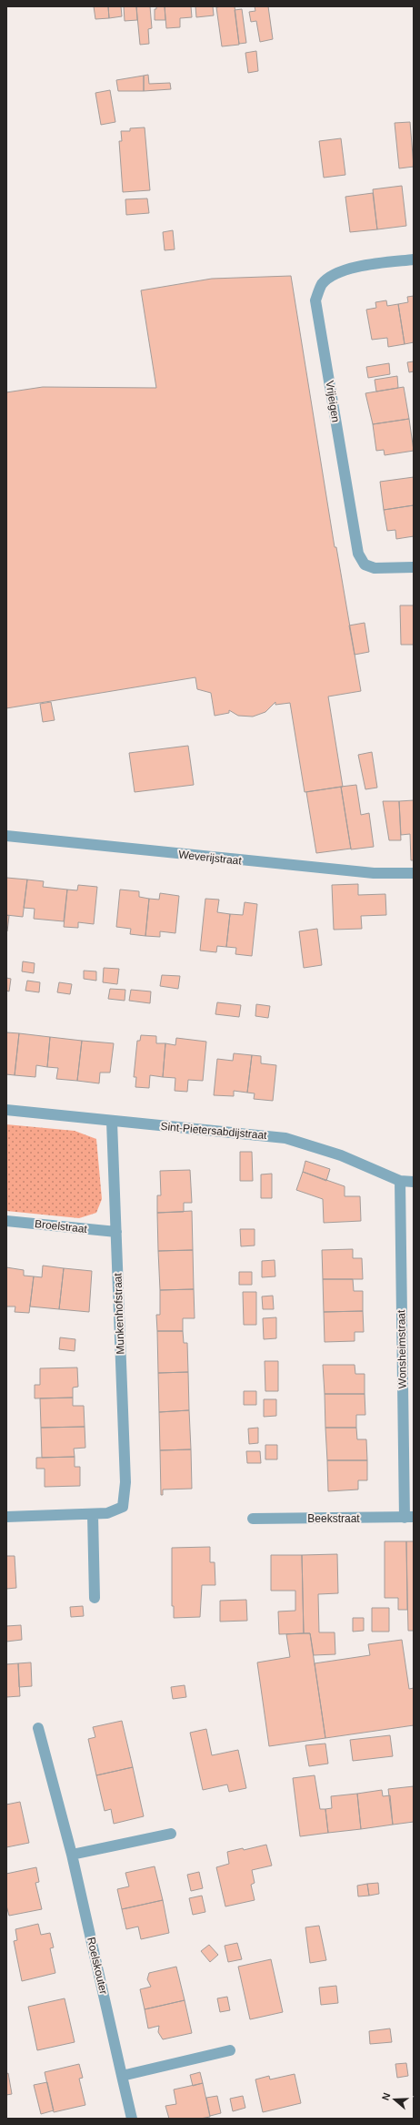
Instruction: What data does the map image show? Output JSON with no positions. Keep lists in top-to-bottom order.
{
  "streets": {
    "street": [
      "Vrijeigen",
      "Weverijstraat",
      "Sint-Pietersabdijstraat",
      "Broelstraat",
      "Munkenhofstraat",
      "Wonsheimstraat",
      "Beekstraat",
      "Roelskouter"
    ]
  },
  "crossings": [
    ["Sint-Pietersabdijstraat", "Munkenhofstraat"],
    ["Sint-Pietersabdijstraat", "Wonsheimstraat"],
    ["Broelstraat", "Munkenhofstraat"],
    ["Wonsheimstraat", "Beekstraat"]
  ],
  "north": "left"
}
